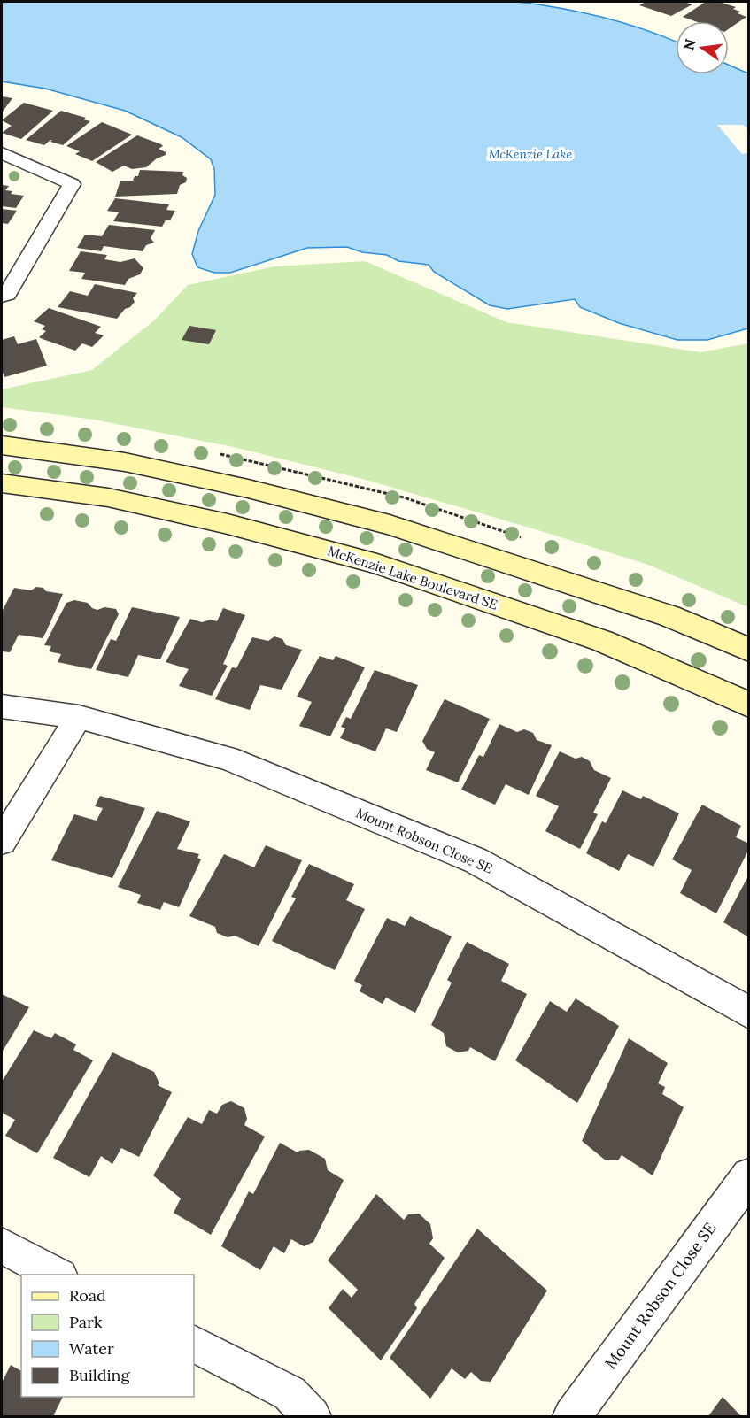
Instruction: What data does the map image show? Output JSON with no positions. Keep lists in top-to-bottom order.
{
  "streets": {
    "main road": ["McKenzie Lake Boulevard SE"],
    "street": ["Mount Robson Close SE"]
  },
  "water": ["McKenzie Lake"],
  "legend": [
    "Road",
    "Park",
    "Water",
    "Building"
  ],
  "north": "left"
}
